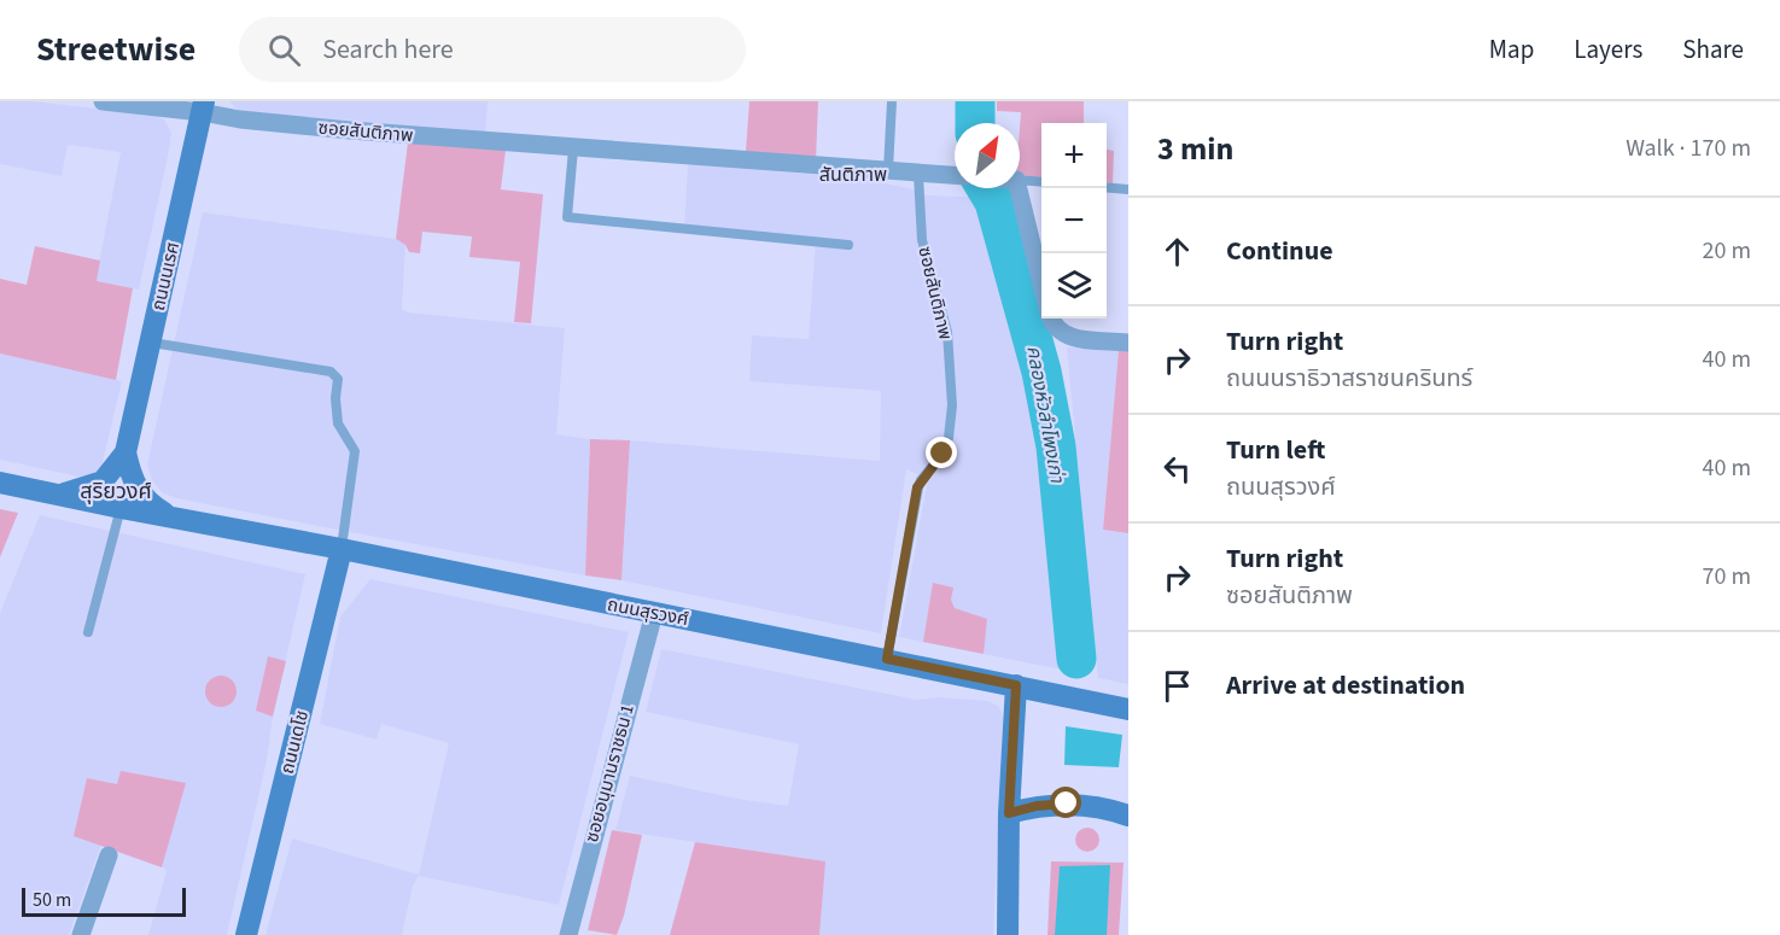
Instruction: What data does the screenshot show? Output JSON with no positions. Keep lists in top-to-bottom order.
{
  "streets": {
    "main road": ["ถนนนเรศ", "ถนนสุรวงศ์", "ถนนเดโช"],
    "street": ["ซอยสันติภาพ", "ซอยอนุมานราชธน 1"]
  },
  "crossings": [
    ["ซอยสันติภาพ", "ถนนนเรศ"],
    ["ซอยสันติภาพ", "ถนนสุรวงศ์"],
    ["ถนนนเรศ", "ถนนสุรวงศ์"],
    ["ถนนสุรวงศ์", "ถนนเดโช"],
    ["ถนนสุรวงศ์", "ซอยอนุมานราชธน 1"]
  ],
  "districts": ["สันติภาพ", "สุริยวงศ์"],
  "water": ["คลองหัวลำโพงเก่า"],
  "scale_bar": "50 m",
  "north": "top right",
  "page": {
    "header": "Streetwise",
    "search": "Search here",
    "nav": ["Map", "Layers", "Share"],
    "heading": ["3 min", "Walk · 170 m"],
    "map_buttons": ["+", "−"],
    "list": [
      ["Continue", "20 m"],
      ["Turn right", "ถนนนราธิวาสราชนครินทร์", "40 m"],
      ["Turn left", "ถนนสุรวงศ์", "40 m"],
      ["Turn right", "ซอยสันติภาพ", "70 m"],
      "Arrive at destination"
    ],
    "scale": "50 m"
  }
}
